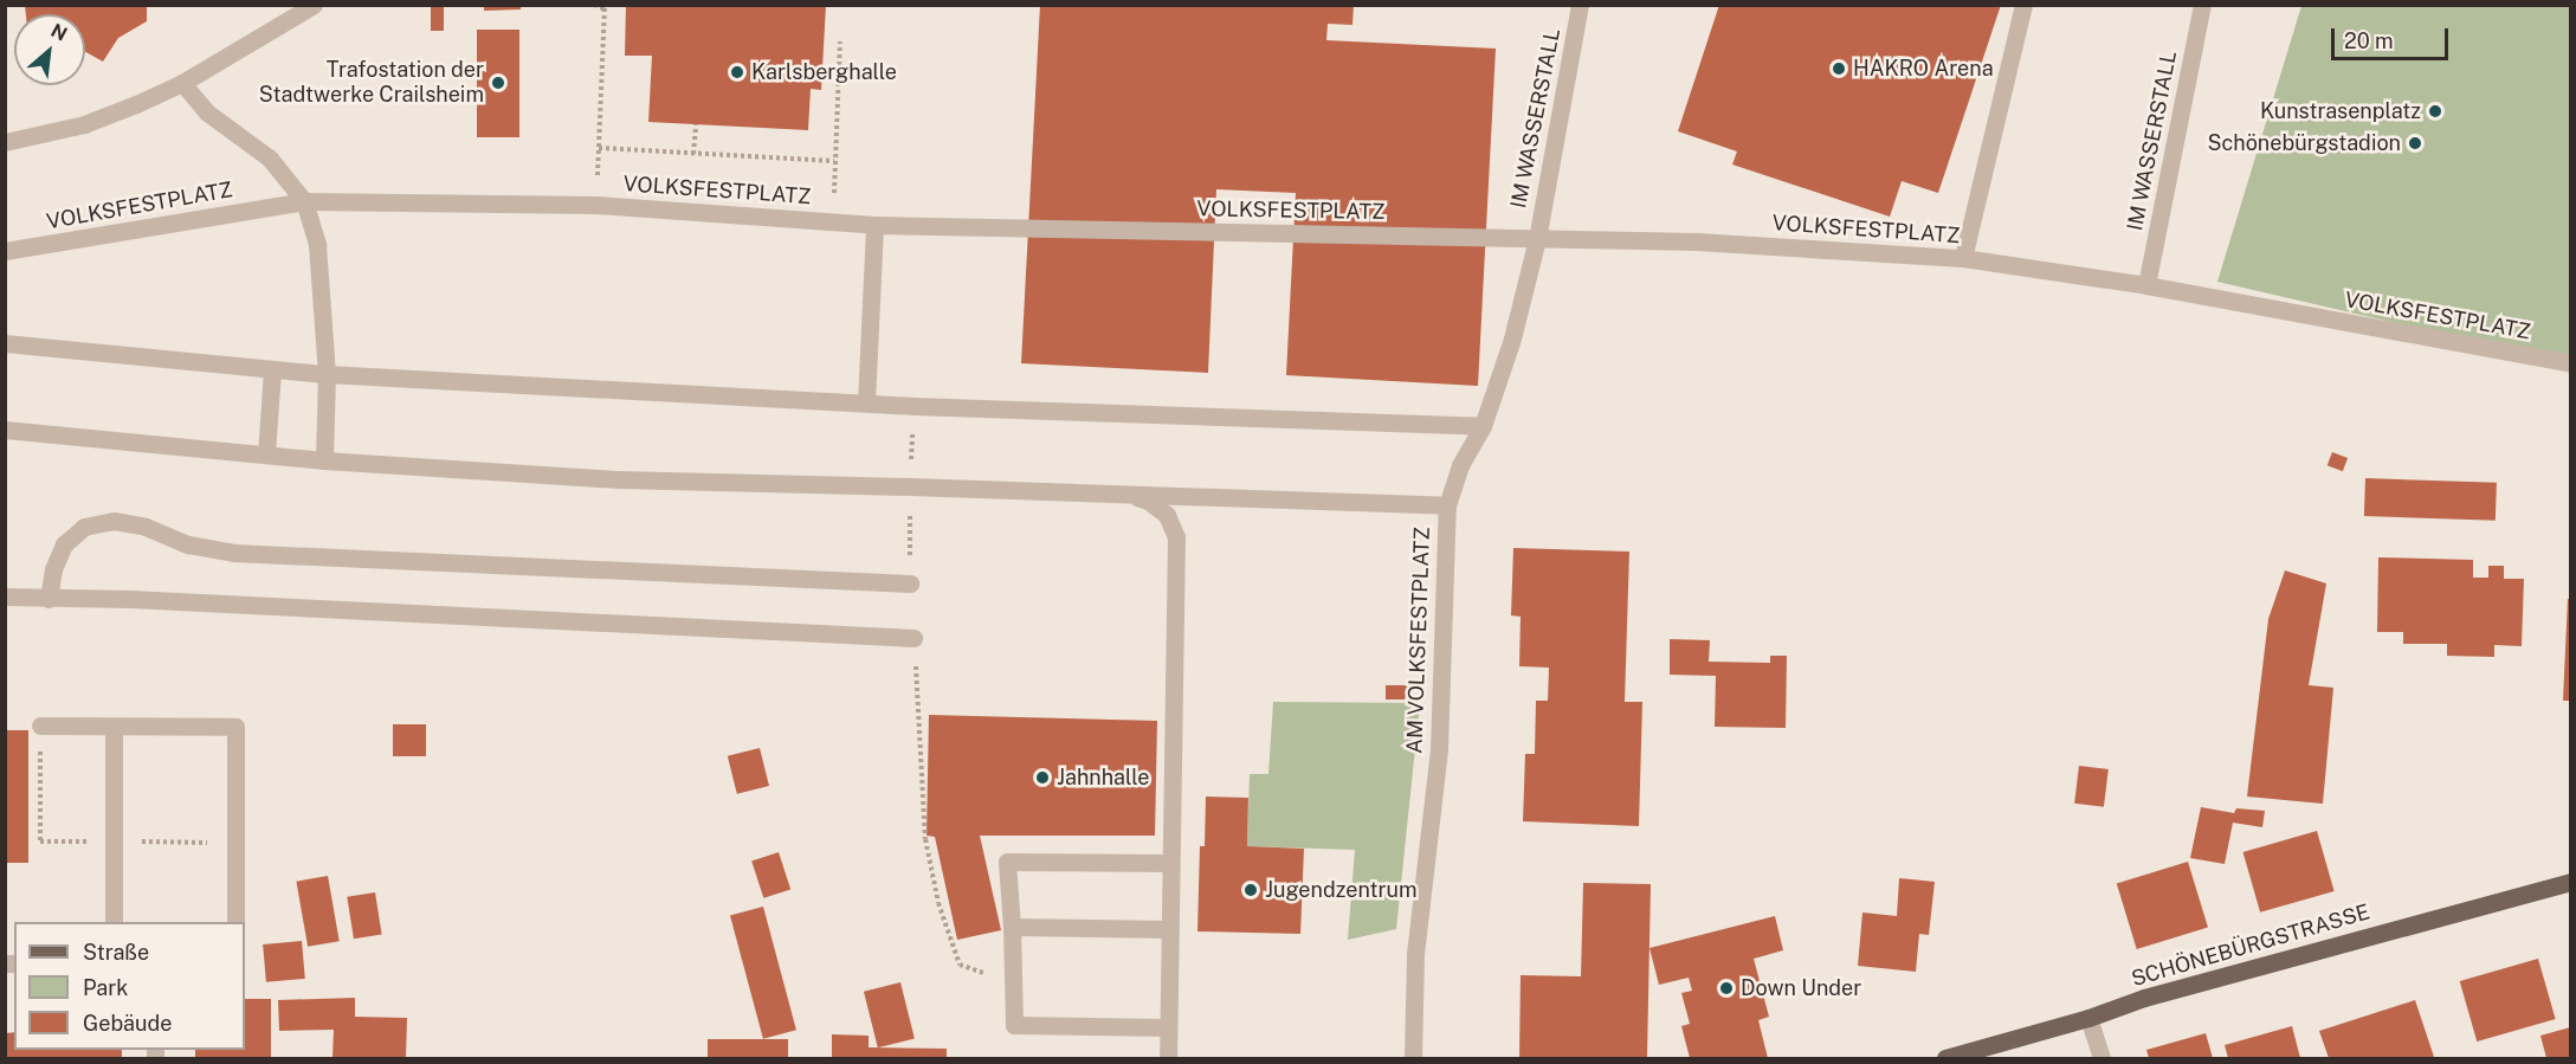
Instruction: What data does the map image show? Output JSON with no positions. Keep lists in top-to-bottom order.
{
  "streets": {
    "main road": ["SCHÖNEBÜRGSTRASSE"],
    "street": ["IM WASSERSTALL", "VOLKSFESTPLATZ", "AM VOLKSFESTPLATZ"]
  },
  "crossings": [
    ["IM WASSERSTALL", "VOLKSFESTPLATZ"],
    ["IM WASSERSTALL", "AM VOLKSFESTPLATZ"],
    ["VOLKSFESTPLATZ", "AM VOLKSFESTPLATZ"]
  ],
  "places": [
    "HAKRO Arena",
    "Karlsberghalle",
    "Trafostation der Stadtwerke Crailsheim",
    "Kunstrasenplatz",
    "Schönebürgstadion",
    "Jahnhalle",
    "Jugendzentrum",
    "Down Under"
  ],
  "legend": ["Straße", "Park", "Gebäude"],
  "scale_bar": "20 m",
  "north": "top right"
}
